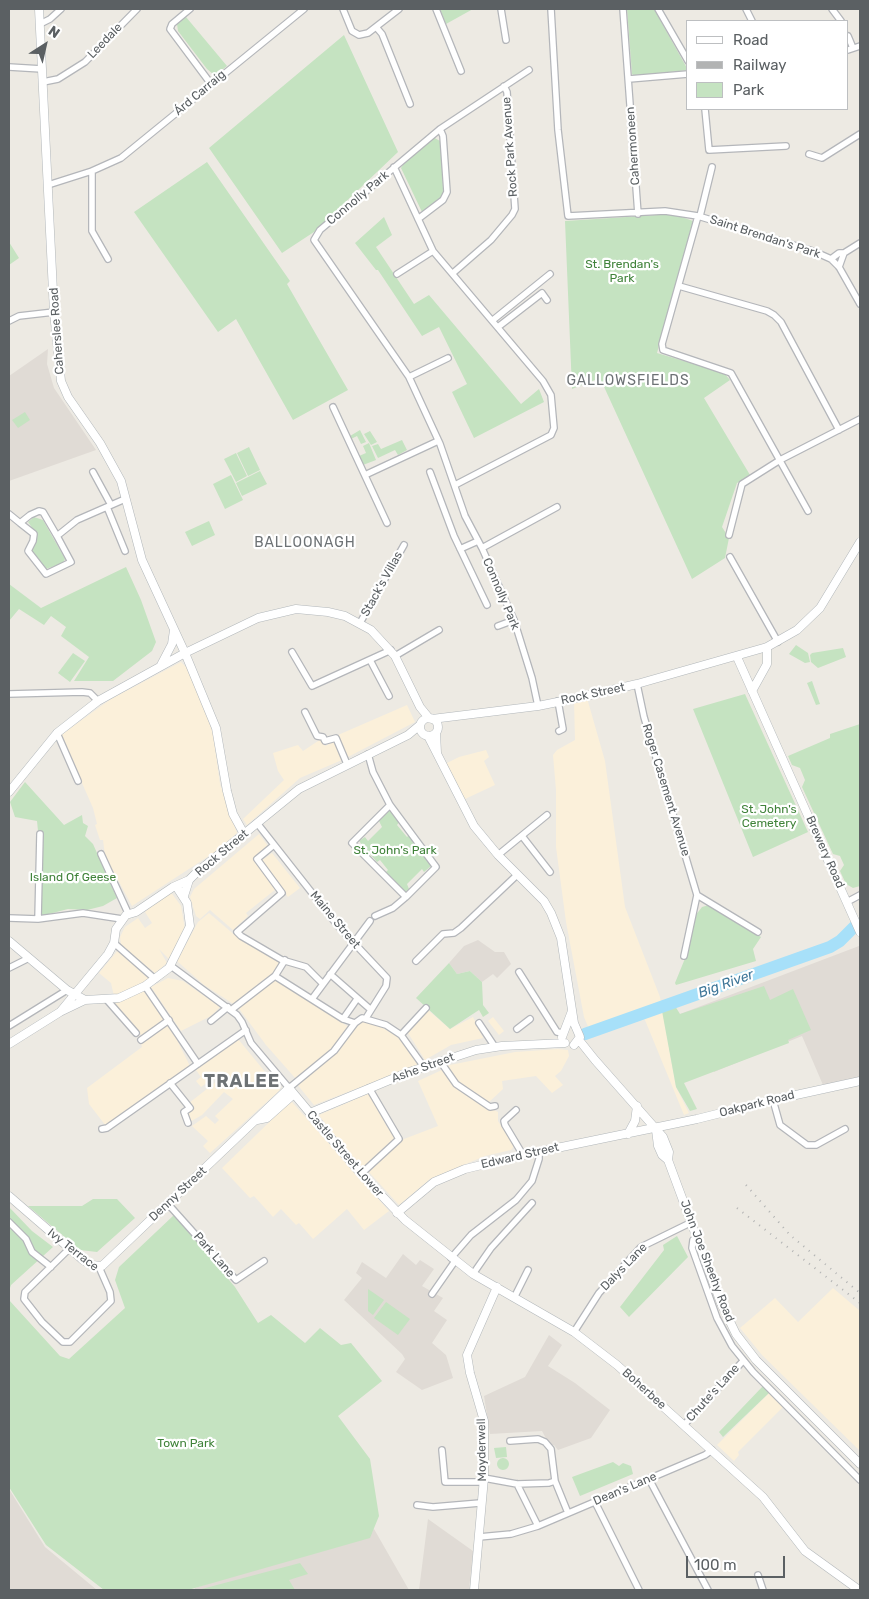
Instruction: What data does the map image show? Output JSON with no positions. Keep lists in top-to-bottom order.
{
  "streets": {
    "main road": [
      "Caherslee Road",
      "Rock Street",
      "Brewery Road",
      "Ashe Street",
      "Oakpark Road",
      "Castle Street Lower",
      "Edward Street",
      "Denny Street",
      "Ivy Terrace",
      "John Joe Sheehy Road",
      "Boherbee",
      "Moyderwell"
    ],
    "street": [
      "Leedale",
      "Árd Carraig",
      "Cahermoneen",
      "Rock Park Avenue",
      "Connolly Park",
      "Saint Brendan's Park",
      "Stack's Villas",
      "Roger Casement Avenue",
      "Maine Street",
      "Park Lane",
      "Dalys Lane",
      "Chute's Lane",
      "Dean's Lane"
    ]
  },
  "crossings": [
    ["Leedale", "Caherslee Road"],
    ["Árd Carraig", "Caherslee Road"],
    ["Rock Park Avenue", "Connolly Park"],
    ["Connolly Park", "Rock Street"],
    ["Caherslee Road", "Rock Street"],
    ["Rock Street", "Roger Casement Avenue"],
    ["Rock Street", "Brewery Road"],
    ["Rock Street", "Maine Street"],
    ["Ashe Street", "Castle Street Lower"],
    ["Oakpark Road", "Edward Street"],
    ["Oakpark Road", "John Joe Sheehy Road"],
    ["Castle Street Lower", "Edward Street"],
    ["Castle Street Lower", "Denny Street"],
    ["Castle Street Lower", "Boherbee"],
    ["Edward Street", "John Joe Sheehy Road"],
    ["Denny Street", "Ivy Terrace"],
    ["Denny Street", "Park Lane"],
    ["John Joe Sheehy Road", "Dalys Lane"],
    ["Dalys Lane", "Boherbee"],
    ["Boherbee", "Chute's Lane"],
    ["Boherbee", "Moyderwell"],
    ["Boherbee", "Dean's Lane"],
    ["Moyderwell", "Dean's Lane"]
  ],
  "districts": ["GALLOWSFIELDS", "BALLOONAGH", "TRALEE"],
  "water": ["Big River"],
  "parks": [
    "St. Brendan's Park",
    "St. John's Cemetery",
    "St. John's Park",
    "Island Of Geese",
    "Town Park"
  ],
  "legend": ["Road", "Railway", "Park"],
  "scale_bar": "100 m",
  "north": "top right"
}
